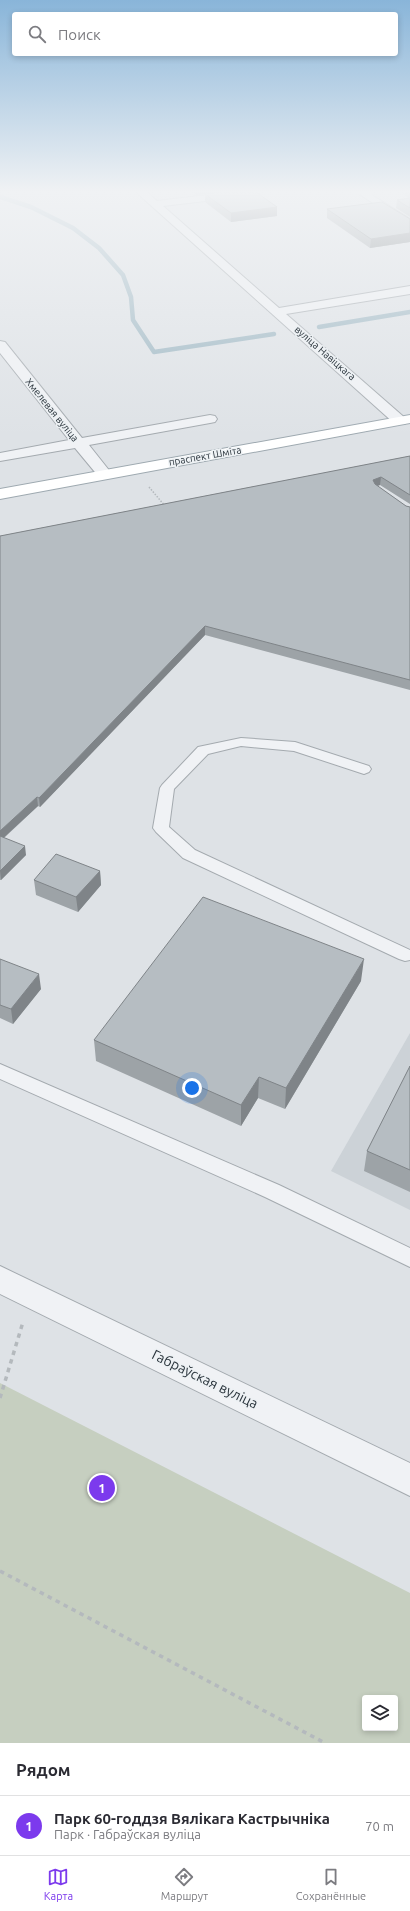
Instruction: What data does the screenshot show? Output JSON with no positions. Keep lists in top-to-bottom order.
{
  "streets": {
    "main road": ["праспект Шміта"],
    "street": ["вуліца Навіцкага", "Хмелевая вуліца", "Габраўская вуліца"]
  },
  "crossings": [
    ["вуліца Навіцкага", "праспект Шміта"],
    ["Хмелевая вуліца", "праспект Шміта"]
  ],
  "page": {
    "search": "Поиск",
    "pins": "1",
    "heading": "Рядом",
    "list": [
      {
        "mark": "1",
        "name": "Парк 60-годдзя Вялікага Кастрычніка",
        "note": "Парк · Габраўская вуліца",
        "value": "70 m"
      }
    ],
    "nav": ["Карта", "Маршрут", "Сохранённые"]
  }
}
